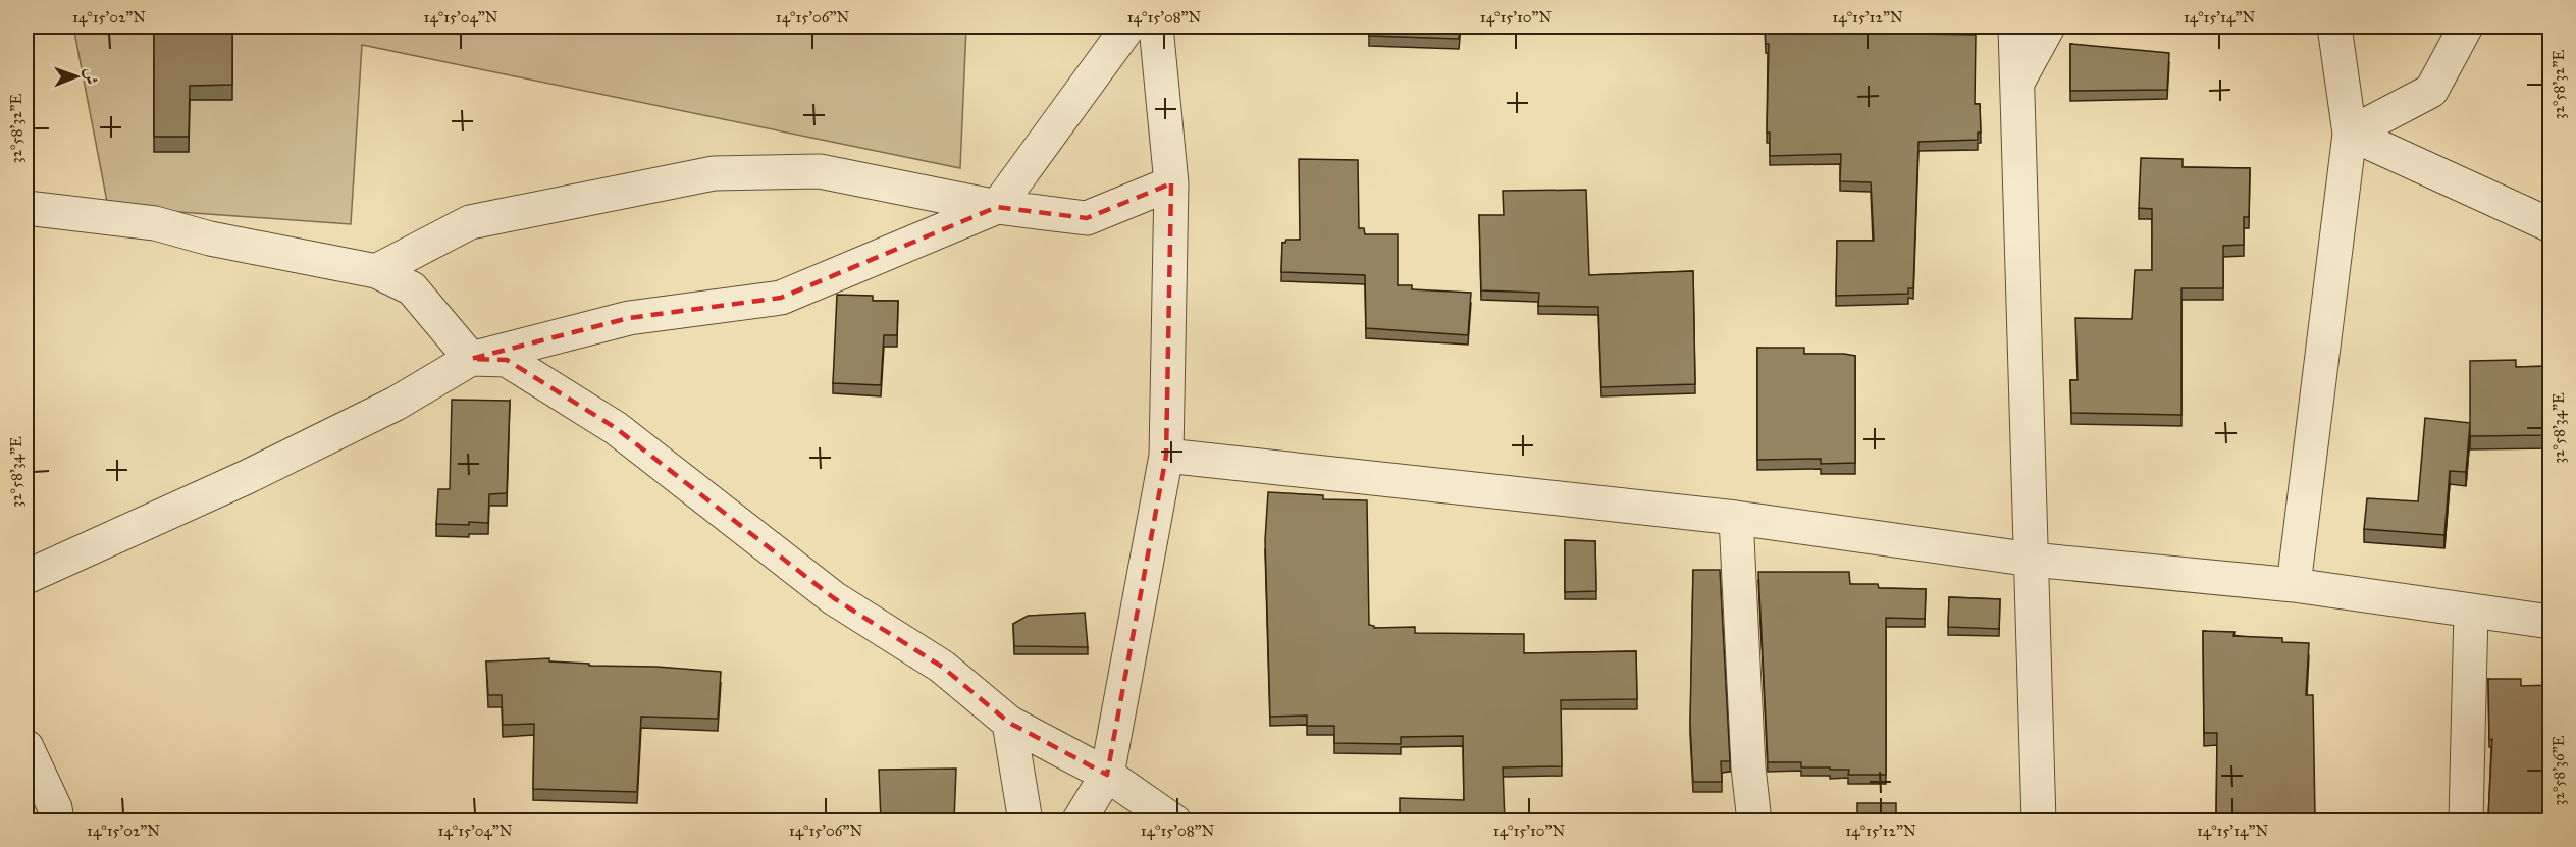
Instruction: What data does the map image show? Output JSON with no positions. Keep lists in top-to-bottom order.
{
  "north": "right",
  "coordinates": [
    "14°15'02\"N",
    "14°15'04\"N",
    "14°15'06\"N",
    "14°15'08\"N",
    "14°15'10\"N",
    "14°15'12\"N",
    "14°15'14\"N",
    "32°58'32\"E",
    "32°58'34\"E",
    "32°58'36\"E"
  ]
}
